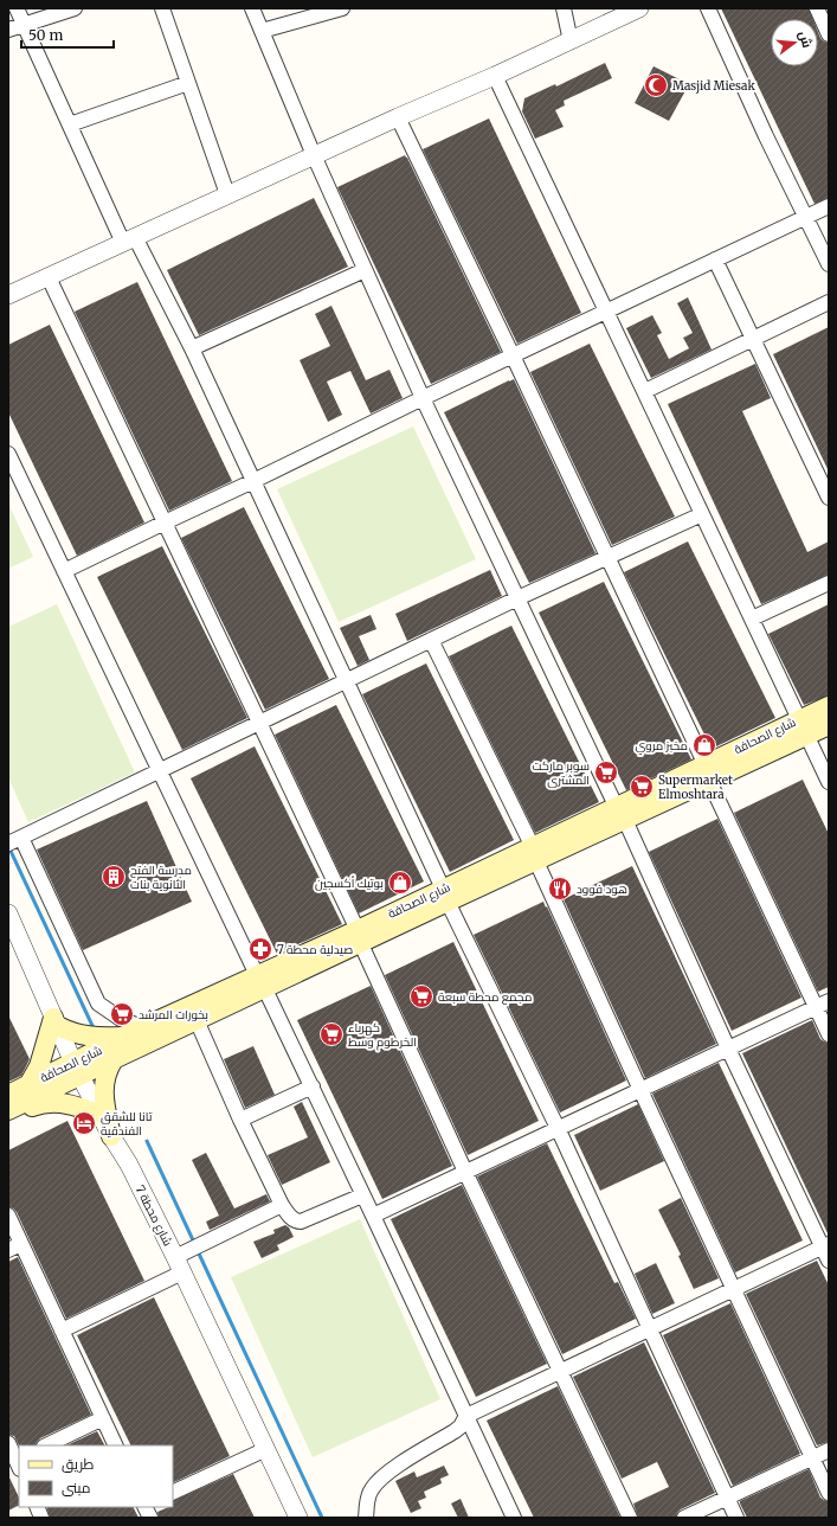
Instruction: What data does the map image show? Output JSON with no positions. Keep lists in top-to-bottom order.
{
  "streets": {
    "main road": ["شارع الصحافة"],
    "street": ["شارع محطة 7"]
  },
  "crossings": [
    ["شارع الصحافة", "شارع محطة 7"]
  ],
  "places": {
    "mosque": ["Masjid Miesak"],
    "shop": ["مخبز مروي", "بوتيك أكسجين"],
    "supermarket": [
      "سوبر ماركت المشترى",
      "Supermarket Elmoshtara",
      "مجمع محطة سبعة",
      "بخورات المرشد",
      "كهرباء الخرطوم وسط"
    ],
    "building": ["مدرسة الفتح الثانوية بنات"],
    "restaurant": ["هود فوود"],
    "pharmacy": ["صيدلية محطة 7"],
    "hotel": ["تانا للشقق الفندقية"]
  },
  "legend": ["طريق", "مبنى"],
  "scale_bar": "50 m",
  "north": "right"
}
